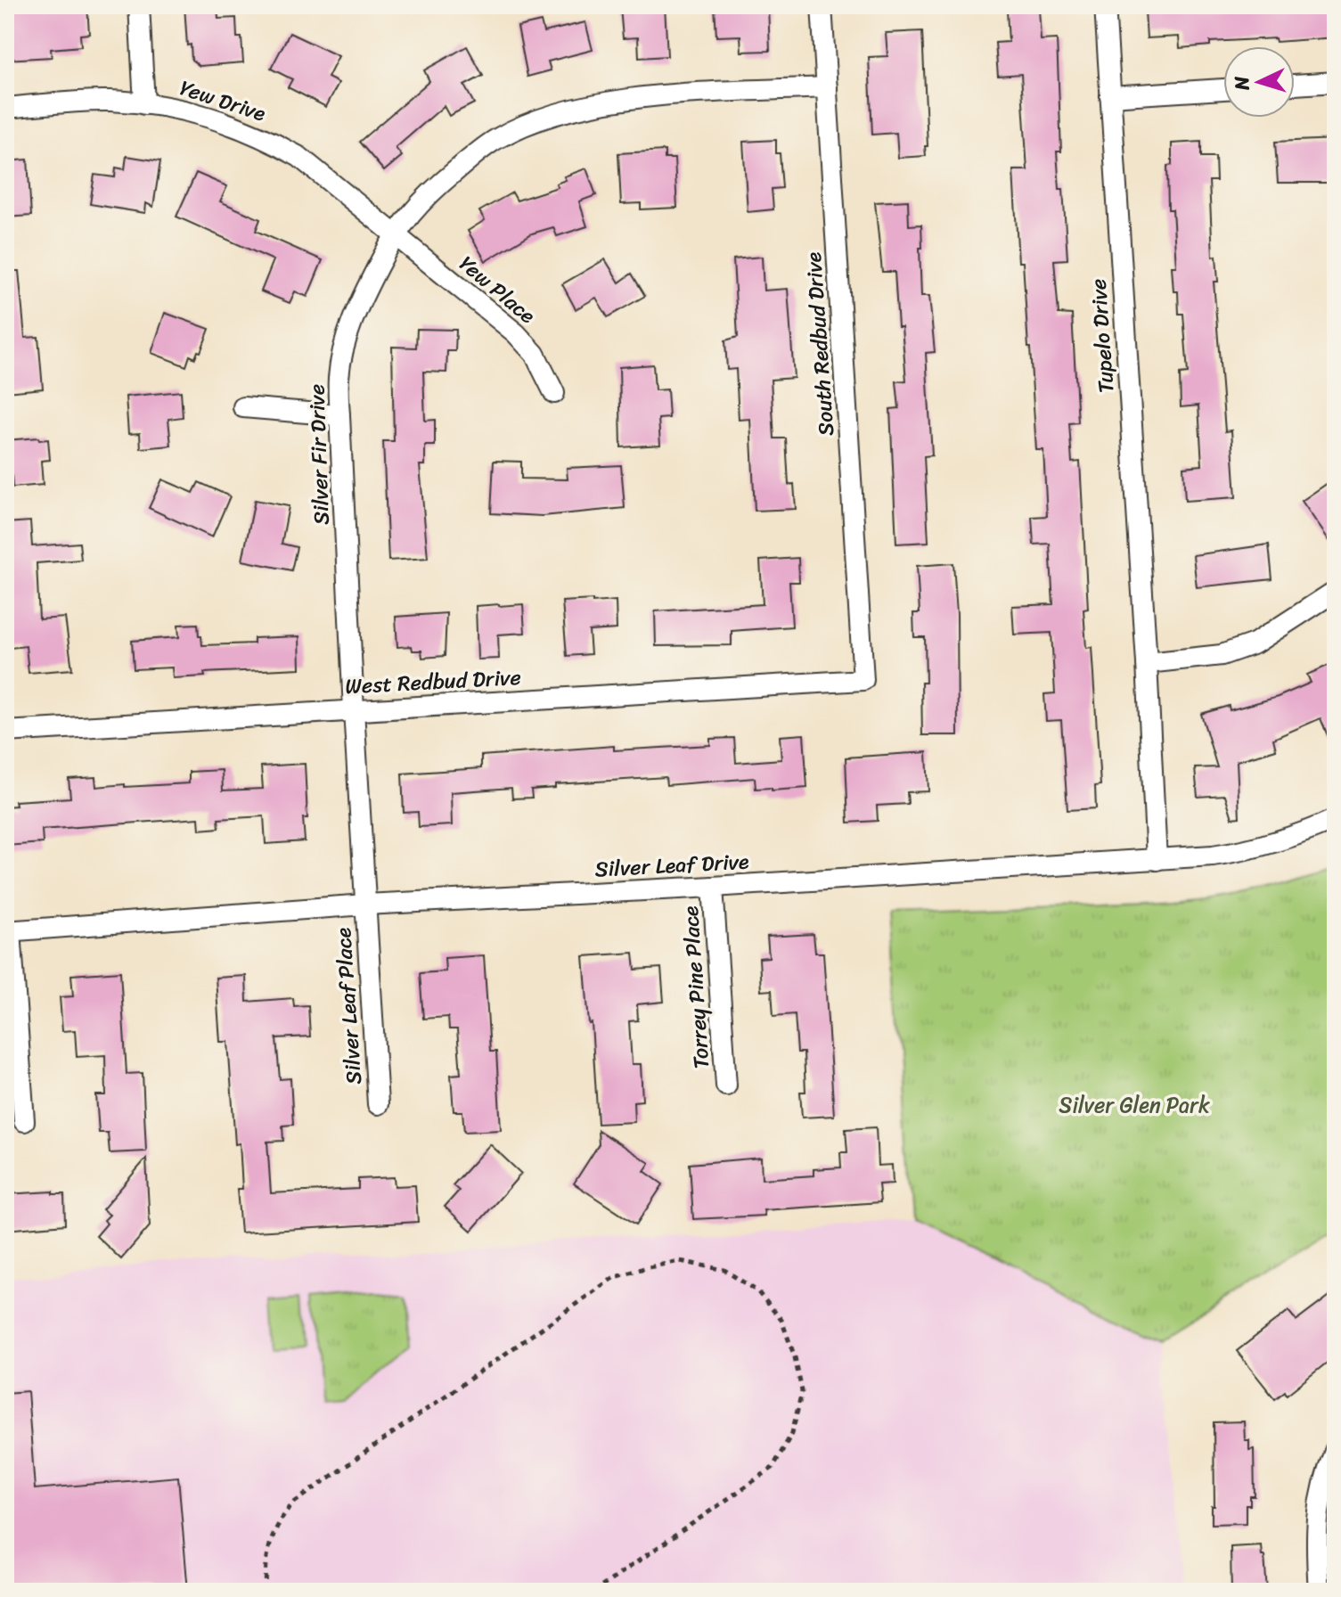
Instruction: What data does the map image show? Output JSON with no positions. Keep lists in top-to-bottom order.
{
  "streets": {
    "street": [
      "Yew Drive",
      "Yew Place",
      "Tupelo Drive",
      "South Redbud Drive",
      "Silver Fir Drive",
      "West Redbud Drive",
      "Silver Leaf Drive",
      "Torrey Pine Place",
      "Silver Leaf Place"
    ]
  },
  "crossings": [
    ["Yew Drive", "Yew Place"],
    ["Yew Drive", "Silver Fir Drive"],
    ["Yew Place", "Silver Fir Drive"],
    ["Tupelo Drive", "Silver Leaf Drive"],
    ["South Redbud Drive", "Silver Fir Drive"],
    ["South Redbud Drive", "West Redbud Drive"],
    ["Silver Fir Drive", "West Redbud Drive"],
    ["Silver Fir Drive", "Silver Leaf Drive"],
    ["Silver Fir Drive", "Silver Leaf Place"],
    ["Silver Leaf Drive", "Torrey Pine Place"],
    ["Silver Leaf Drive", "Silver Leaf Place"]
  ],
  "parks": ["Silver Glen Park"],
  "north": "left"
}
